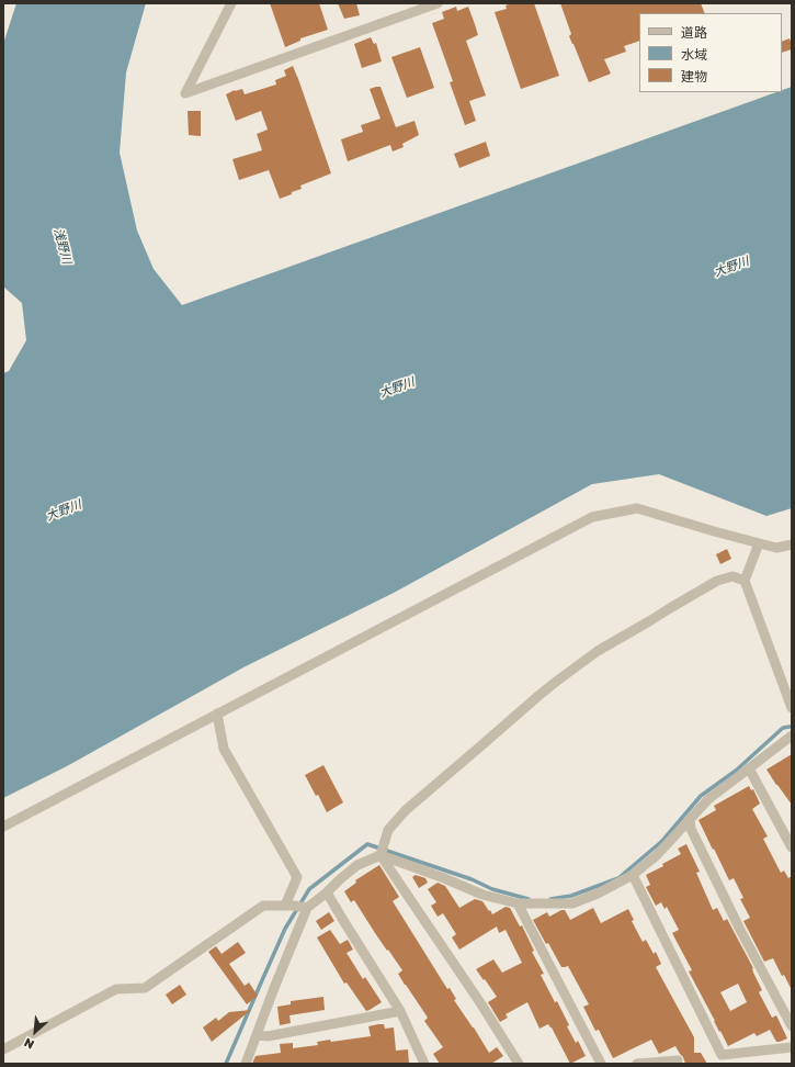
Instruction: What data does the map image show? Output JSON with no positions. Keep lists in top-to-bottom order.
{
  "water": ["浅野川", "大野川"],
  "legend": ["道路", "水域", "建物"],
  "north": "bottom left"
}
